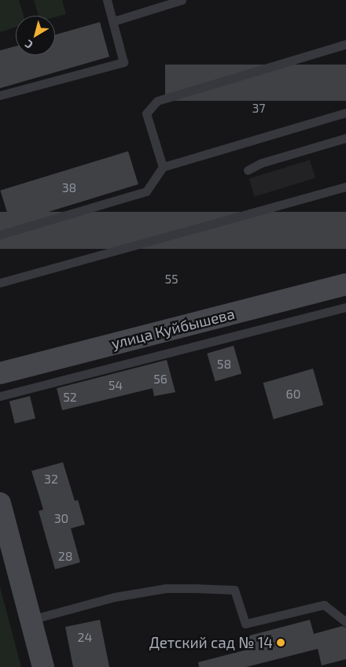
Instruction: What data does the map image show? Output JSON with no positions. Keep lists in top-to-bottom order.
{
  "streets": {
    "main road": ["улица Куйбышева"]
  },
  "places": ["Детский сад № 14"],
  "house_numbers": [
    "37",
    "38",
    "55",
    "58",
    "56",
    "54",
    "60",
    "52",
    "32",
    "30",
    "28",
    "24"
  ],
  "north": "bottom left"
}
